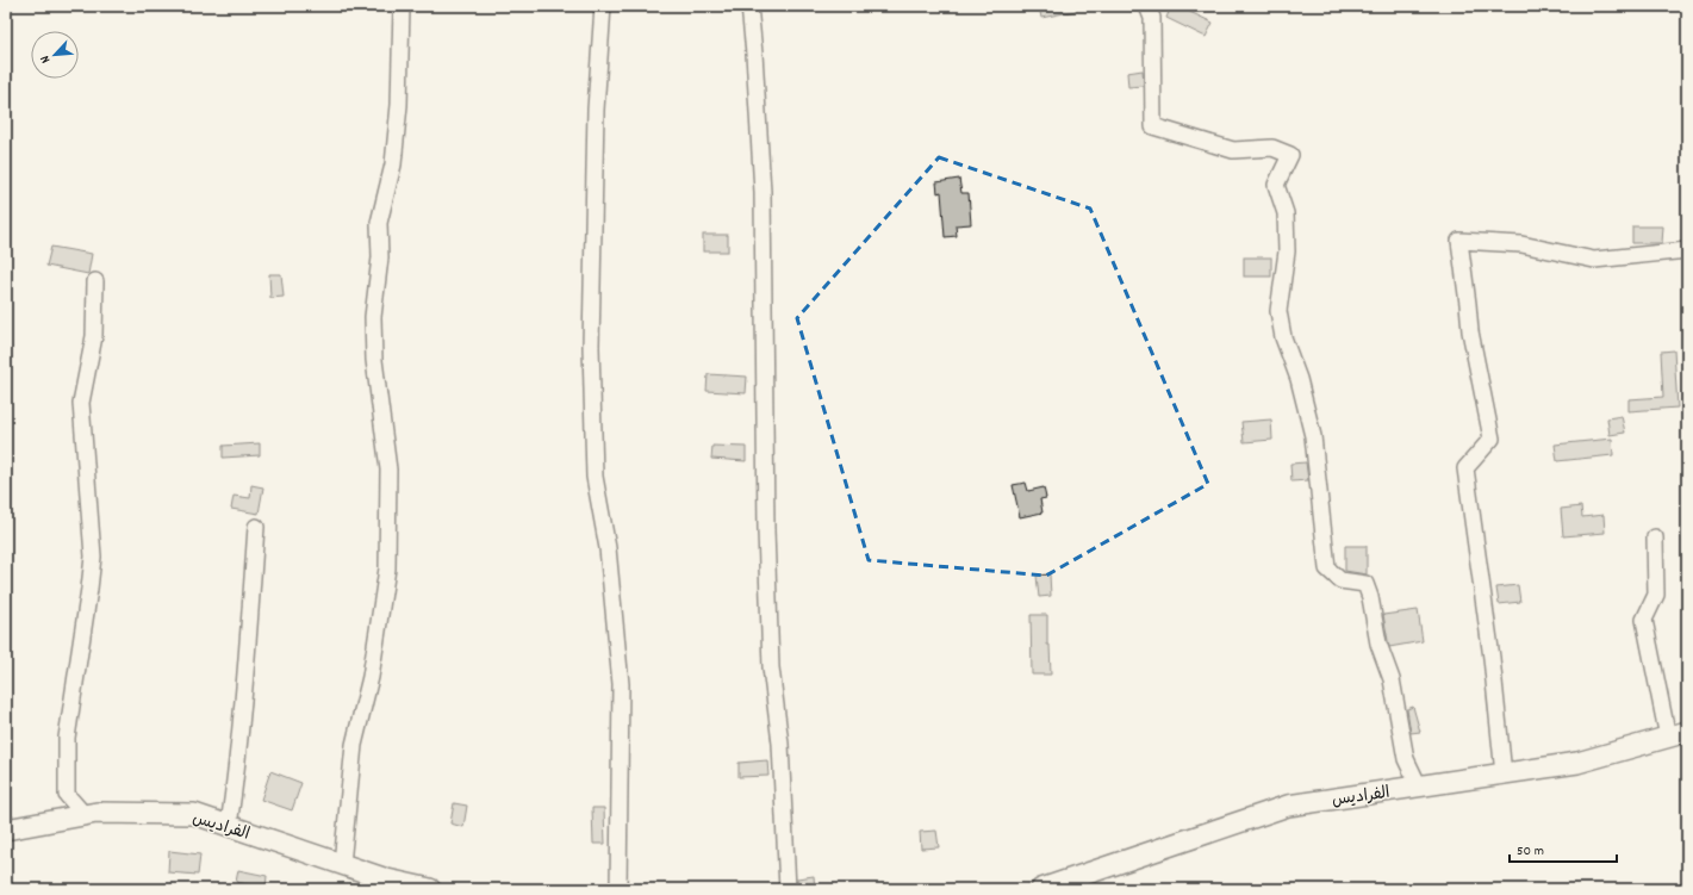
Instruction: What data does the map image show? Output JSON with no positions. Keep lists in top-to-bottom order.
{
  "streets": {
    "street": ["الفراديس"]
  },
  "scale_bar": "50 m",
  "north": "bottom left"
}
